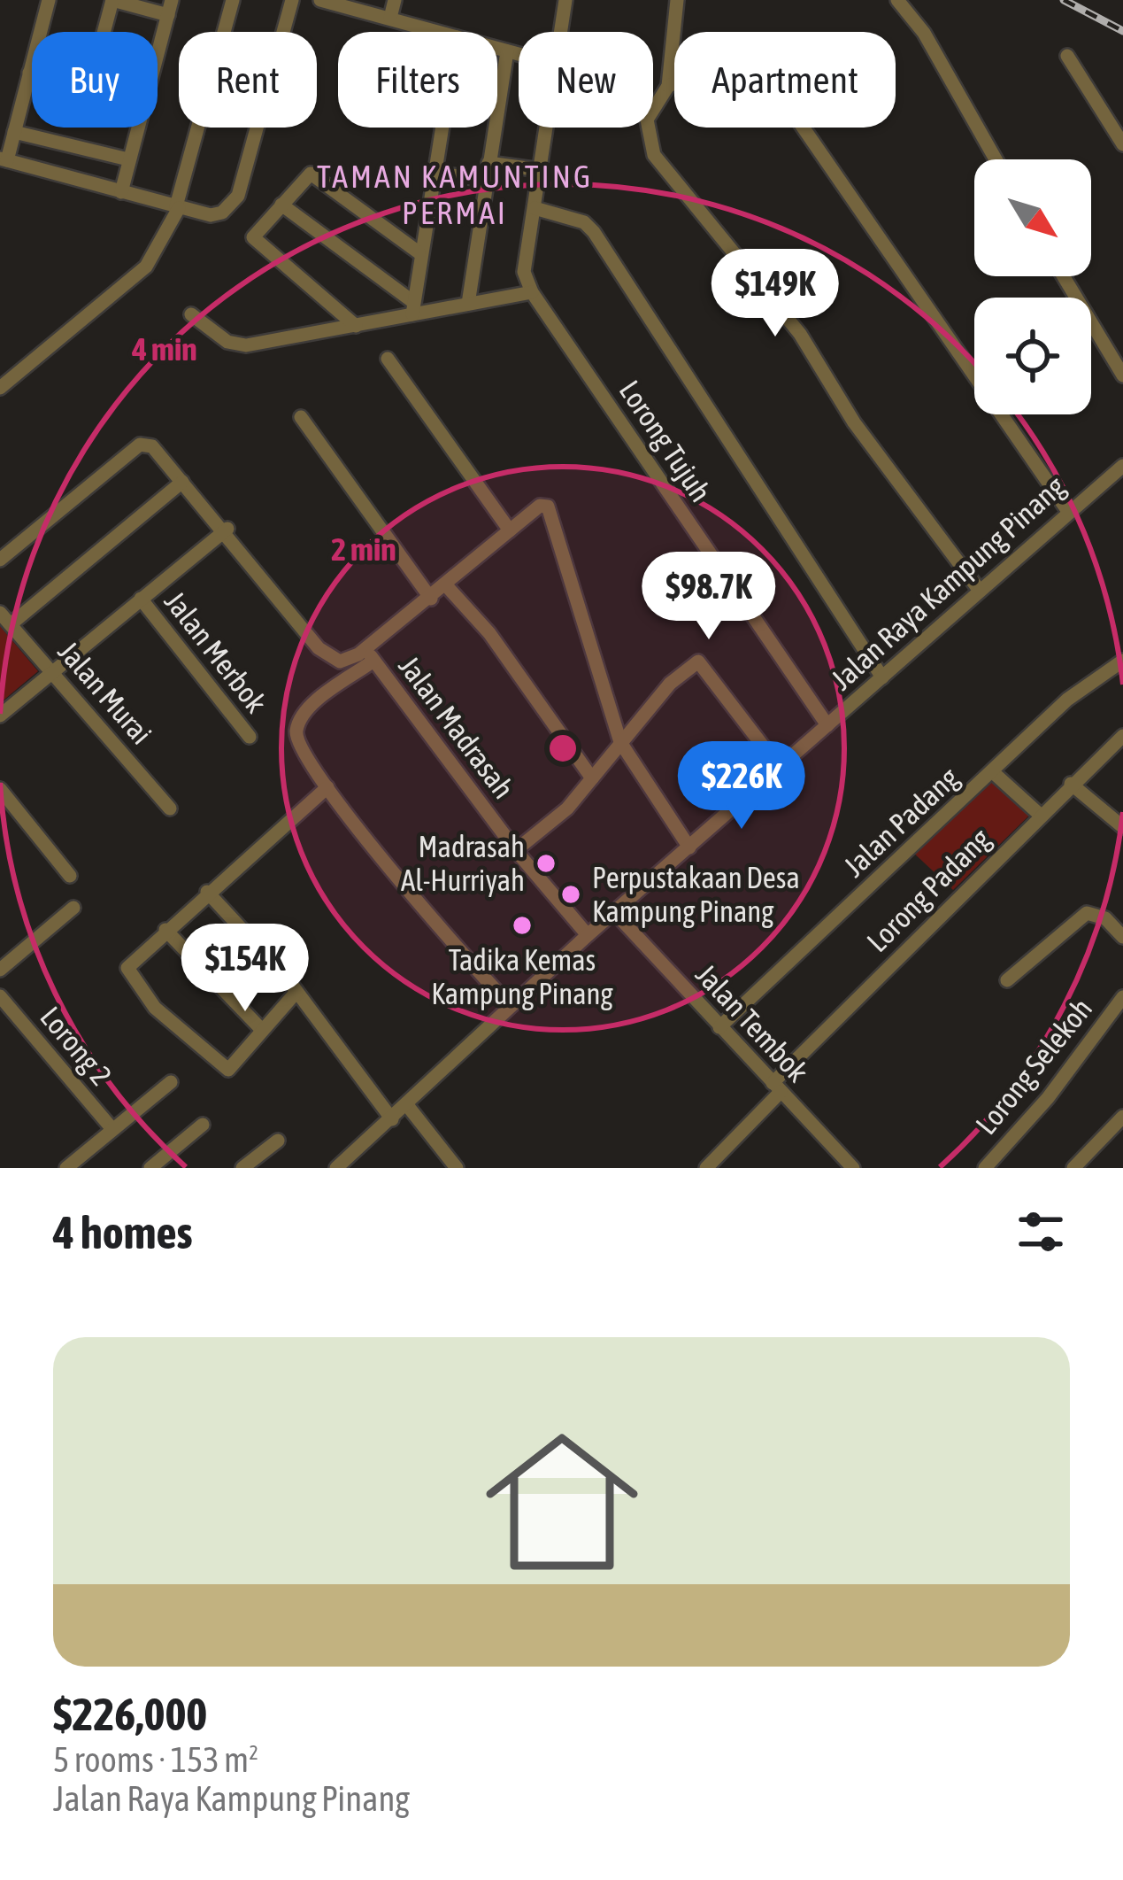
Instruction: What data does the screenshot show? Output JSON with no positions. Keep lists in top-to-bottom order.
{
  "streets": {
    "street": [
      "Lorong Tujuh",
      "Jalan Raya Kampung Pinang",
      "Jalan Merbok",
      "Jalan Murai",
      "Jalan Madrasah",
      "Jalan Padang",
      "Lorong Padang",
      "Jalan Tembok",
      "Lorong 2",
      "Lorong Selekoh"
    ]
  },
  "crossings": [
    ["Lorong Tujuh", "Jalan Raya Kampung Pinang"],
    ["Jalan Raya Kampung Pinang", "Jalan Madrasah"],
    ["Jalan Raya Kampung Pinang", "Jalan Tembok"],
    ["Jalan Padang", "Jalan Tembok"],
    ["Lorong Padang", "Jalan Tembok"]
  ],
  "districts": ["TAMAN KAMUNTING PERMAI"],
  "places": ["Madrasah Al-Hurriyah", "Perpustakaan Desa Kampung Pinang", "Tadika Kemas Kampung Pinang"],
  "north": "bottom right",
  "page": {
    "chip": [
      "Buy",
      "Rent",
      "Filters",
      "New",
      "Apartment"
    ],
    "price": [
      "$149K",
      "$98.7K",
      "$226K",
      "$154K"
    ],
    "heading": "4 homes",
    "list": [
      {
        "name": "$226,000",
        "note": "5 rooms · 153 m² · Jalan Raya Kampung Pinang"
      }
    ]
  },
  "rings": ["4 min", "2 min"]
}
